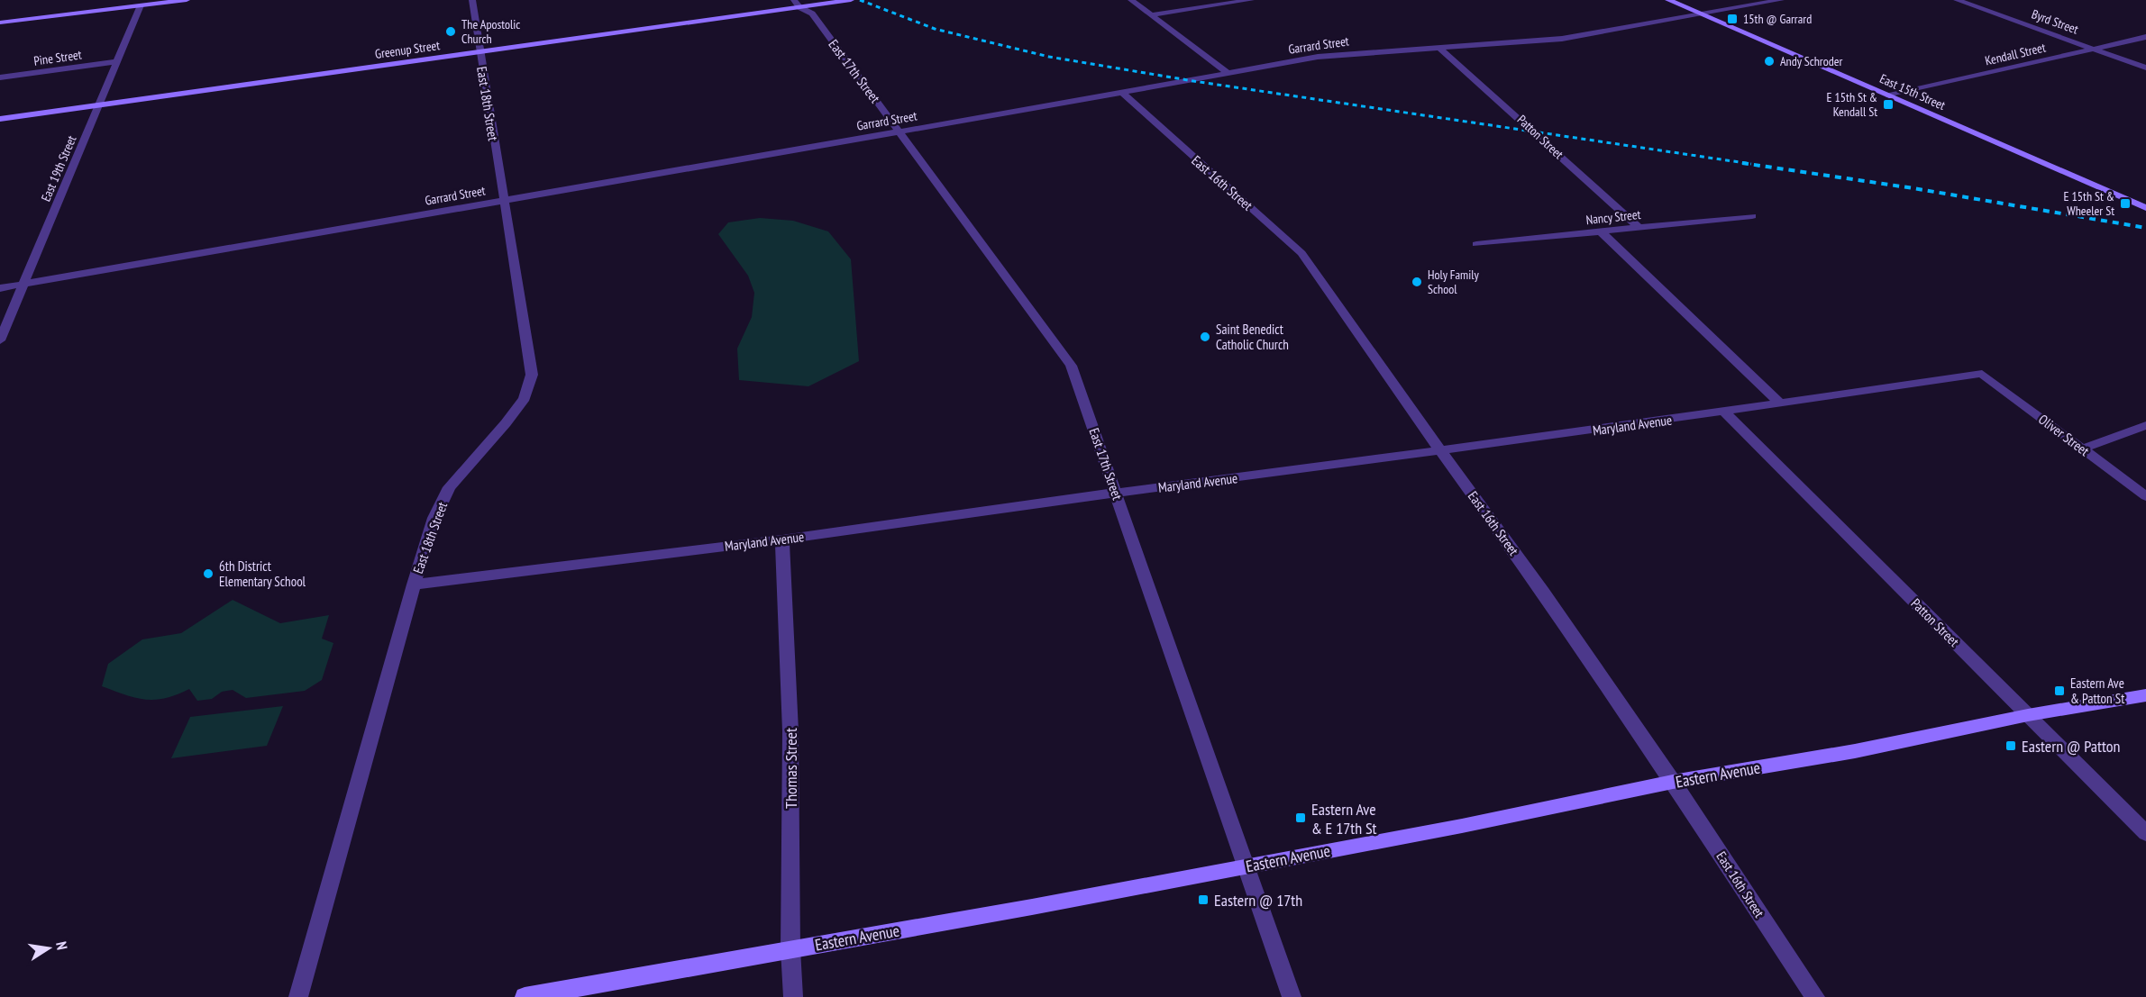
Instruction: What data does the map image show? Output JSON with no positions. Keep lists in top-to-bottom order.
{
  "streets": {
    "street": [
      "Byrd Street",
      "Garrard Street",
      "Greenup Street",
      "Kendall Street",
      "Pine Street",
      "East 17th Street",
      "East 15th Street",
      "East 18th Street",
      "Patton Street",
      "East 19th Street",
      "East 16th Street",
      "Nancy Street",
      "Maryland Avenue",
      "Oliver Street",
      "Thomas Street",
      "Eastern Avenue"
    ]
  },
  "crossings": [
    ["Byrd Street", "Kendall Street"],
    ["Garrard Street", "East 17th Street"],
    ["Garrard Street", "East 15th Street"],
    ["Garrard Street", "East 18th Street"],
    ["Garrard Street", "Patton Street"],
    ["Garrard Street", "East 19th Street"],
    ["Garrard Street", "East 16th Street"],
    ["Greenup Street", "East 17th Street"],
    ["Greenup Street", "East 18th Street"],
    ["Greenup Street", "East 19th Street"],
    ["Kendall Street", "East 15th Street"],
    ["Pine Street", "East 19th Street"],
    ["East 17th Street", "Maryland Avenue"],
    ["East 17th Street", "Eastern Avenue"],
    ["East 18th Street", "Maryland Avenue"],
    ["Patton Street", "Nancy Street"],
    ["Patton Street", "Maryland Avenue"],
    ["Patton Street", "Eastern Avenue"],
    ["East 16th Street", "Maryland Avenue"],
    ["East 16th Street", "Eastern Avenue"],
    ["Maryland Avenue", "Oliver Street"],
    ["Maryland Avenue", "Thomas Street"],
    ["Thomas Street", "Eastern Avenue"]
  ],
  "places": {
    "transit": [
      "15th @ Garrard",
      "E 15th St & Kendall St",
      "E 15th St & Wheeler St",
      "Eastern Ave & Patton St",
      "Eastern @ Patton",
      "Eastern Ave & E 17th St",
      "Eastern @ 17th"
    ],
    "other": [
      "The Apostolic Church",
      "Andy Schroder",
      "Holy Family School",
      "Saint Benedict Catholic Church",
      "6th District Elementary School"
    ]
  },
  "north": "right"
}
